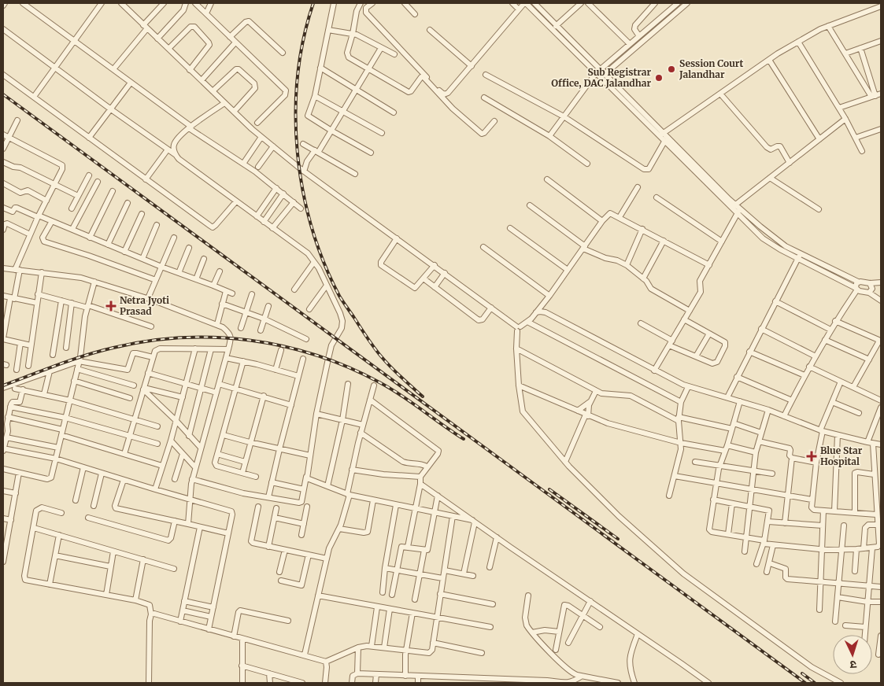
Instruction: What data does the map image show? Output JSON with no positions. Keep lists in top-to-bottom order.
{
  "places": {
    "other": ["Session Court Jalandhar", "Sub Registrar Office, DAC Jalandhar"],
    "health": ["Netra Jyoti Prasad", "Blue Star Hospital"]
  },
  "north": "bottom"
}
